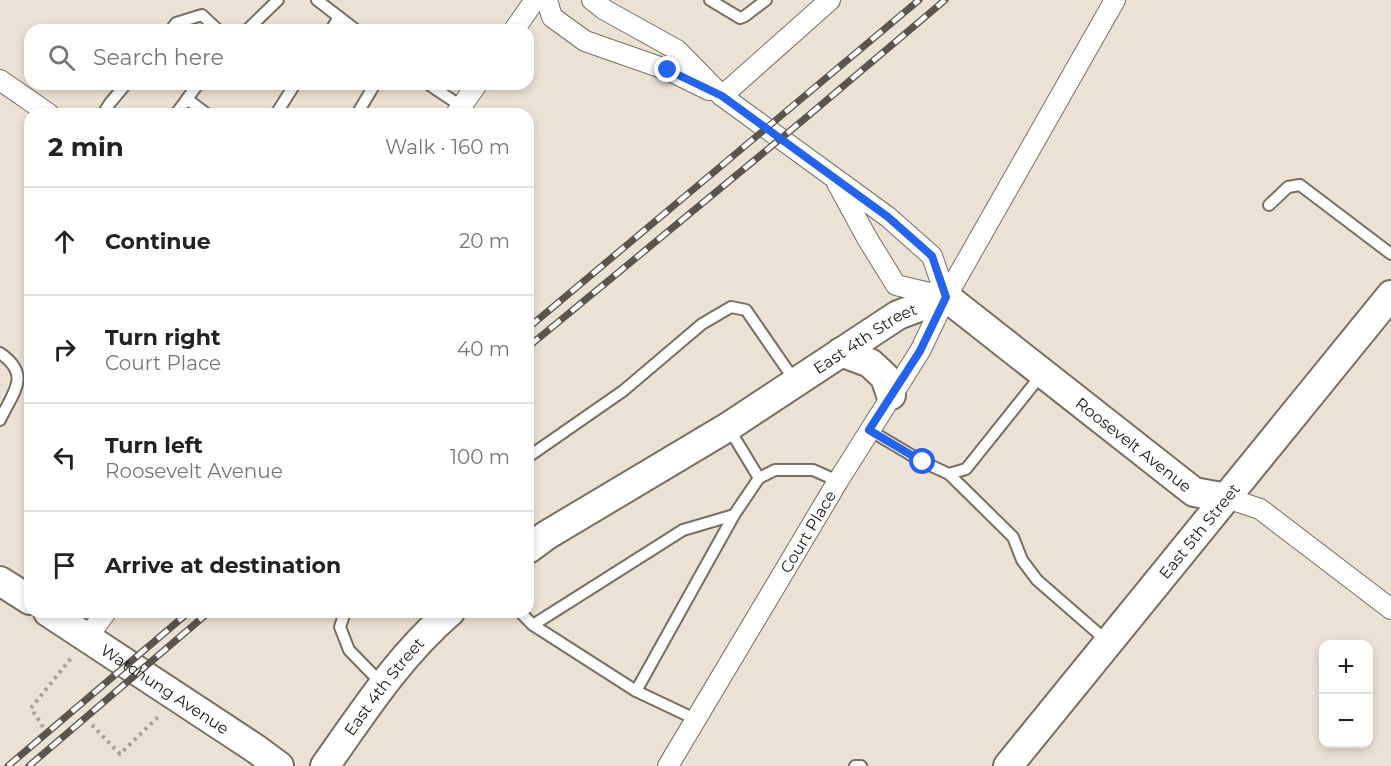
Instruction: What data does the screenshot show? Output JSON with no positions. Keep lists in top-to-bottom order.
{
  "streets": {
    "main road": [
      "East 4th Street",
      "Roosevelt Avenue",
      "East 5th Street",
      "Watchung Avenue"
    ],
    "street": ["Court Place"]
  },
  "crossings": [
    ["East 4th Street", "Roosevelt Avenue"],
    ["East 4th Street", "Court Place"],
    ["Roosevelt Avenue", "East 5th Street"],
    ["Roosevelt Avenue", "Court Place"]
  ],
  "page": {
    "search": "Search here",
    "heading": ["2 min", "Walk · 160 m"],
    "list": [
      ["Continue", "20 m"],
      ["Turn right", "Court Place", "40 m"],
      ["Turn left", "Roosevelt Avenue", "100 m"],
      "Arrive at destination"
    ],
    "map_buttons": ["+", "−"]
  }
}
